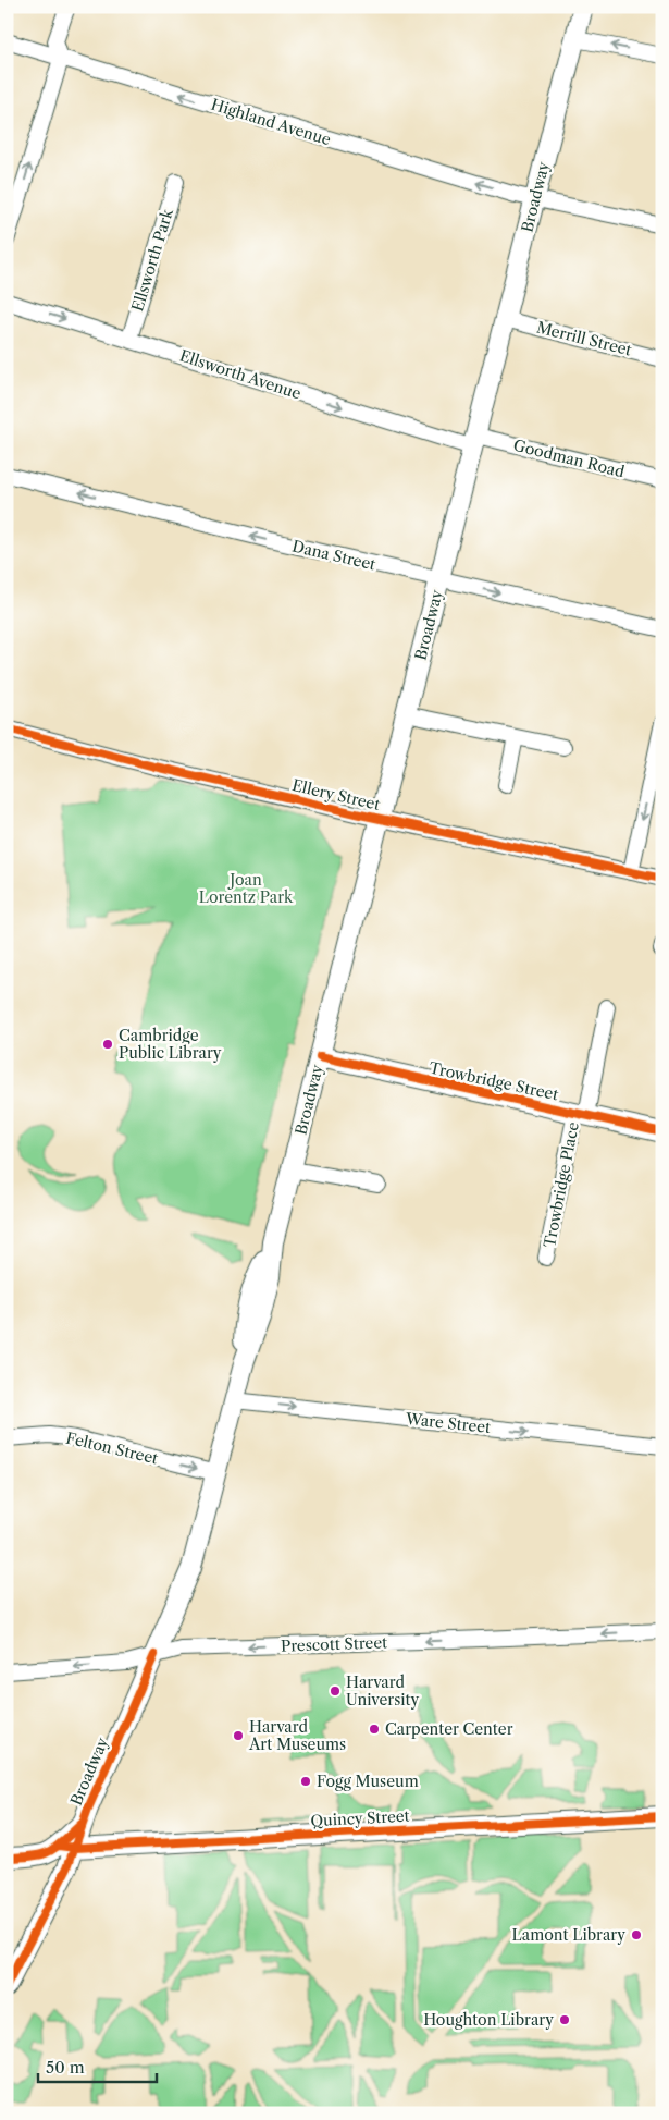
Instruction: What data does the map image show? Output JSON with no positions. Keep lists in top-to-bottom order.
{
  "streets": {
    "main road": ["Broadway", "Trowbridge Street", "Quincy Street"],
    "street": [
      "Highland Avenue",
      "Ellsworth Park",
      "Merrill Street",
      "Ellsworth Avenue",
      "Goodman Road",
      "Dana Street",
      "Ellery Street",
      "Trowbridge Place",
      "Ware Street",
      "Felton Street",
      "Prescott Street"
    ]
  },
  "crossings": [
    ["Highland Avenue", "Broadway"],
    ["Broadway", "Merrill Street"],
    ["Broadway", "Ellsworth Avenue"],
    ["Broadway", "Goodman Road"],
    ["Broadway", "Dana Street"],
    ["Broadway", "Ellery Street"],
    ["Broadway", "Trowbridge Street"],
    ["Broadway", "Ware Street"],
    ["Broadway", "Felton Street"],
    ["Broadway", "Prescott Street"],
    ["Broadway", "Quincy Street"],
    ["Ellsworth Park", "Ellsworth Avenue"],
    ["Ellsworth Avenue", "Goodman Road"],
    ["Trowbridge Street", "Trowbridge Place"]
  ],
  "one_way": [
    "Highland Avenue",
    "Ellsworth Avenue",
    "Ware Street",
    "Felton Street",
    "Prescott Street"
  ],
  "parks": ["Joan Lorentz Park"],
  "places": [
    "Cambridge Public Library",
    "Harvard University",
    "Carpenter Center",
    "Harvard Art Museums",
    "Fogg Museum",
    "Lamont Library",
    "Houghton Library"
  ],
  "scale_bar": "50 m"
}
